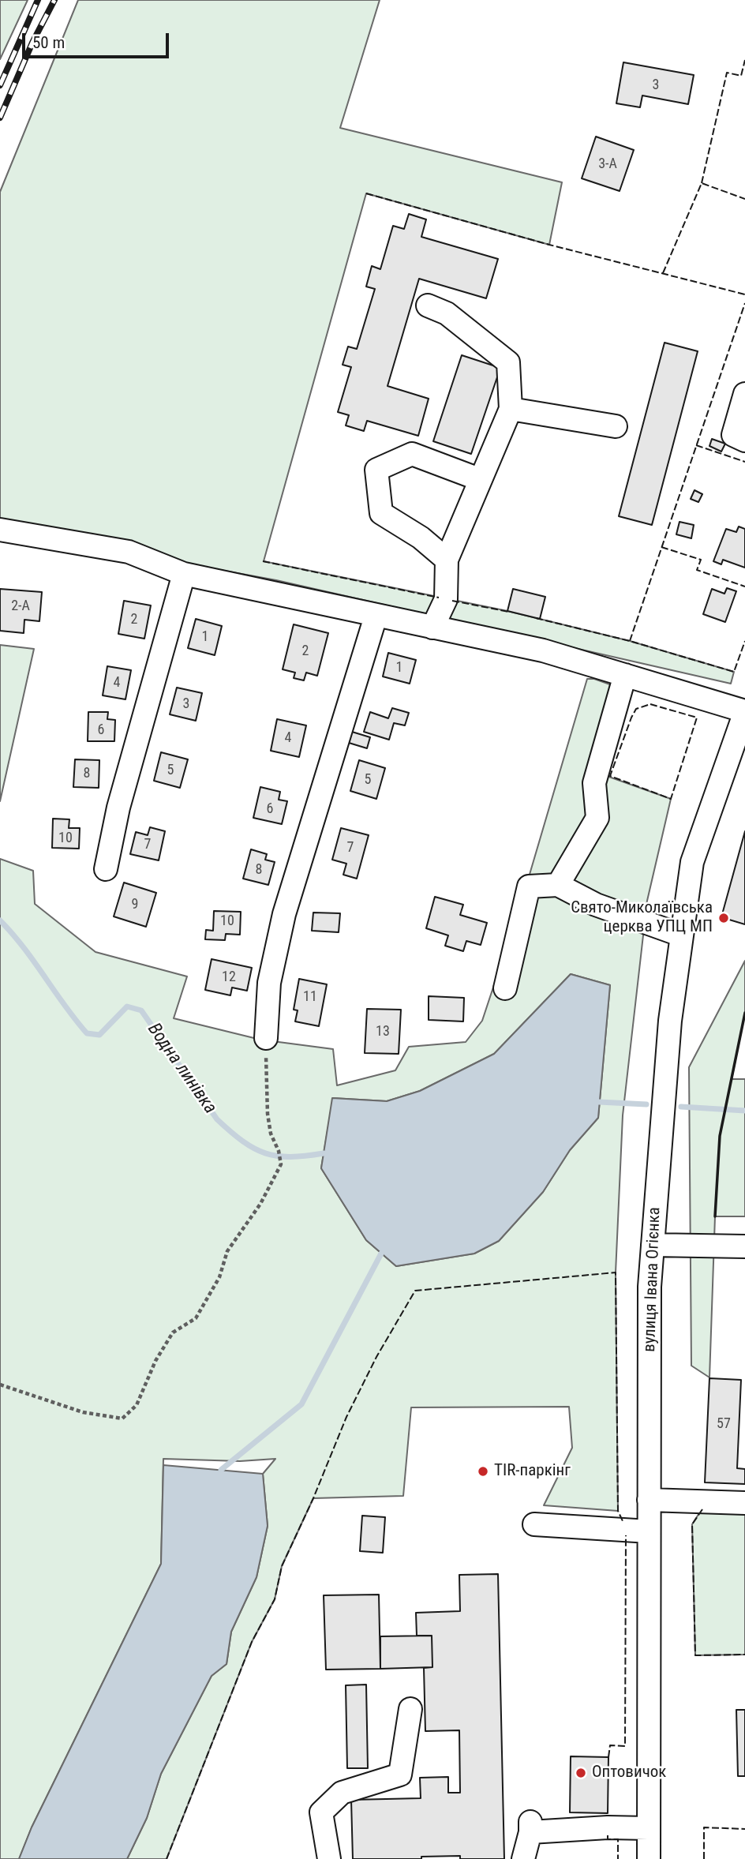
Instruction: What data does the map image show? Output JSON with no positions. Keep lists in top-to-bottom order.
{
  "streets": {
    "street": ["вулиця Івана Огієнка"]
  },
  "water": ["Водна линівка"],
  "places": ["Свято-Миколаївська церква УПЦ МП", "TIR-паркінг", "Оптовичок"],
  "house_numbers": [
    "3",
    "3-А",
    "2-А",
    "2",
    "1",
    "2",
    "1",
    "4",
    "3",
    "6",
    "4",
    "5",
    "8",
    "5",
    "6",
    "10",
    "7",
    "7",
    "8",
    "9",
    "10",
    "12",
    "11",
    "13",
    "57"
  ],
  "scale_bar": "50 m"
}
